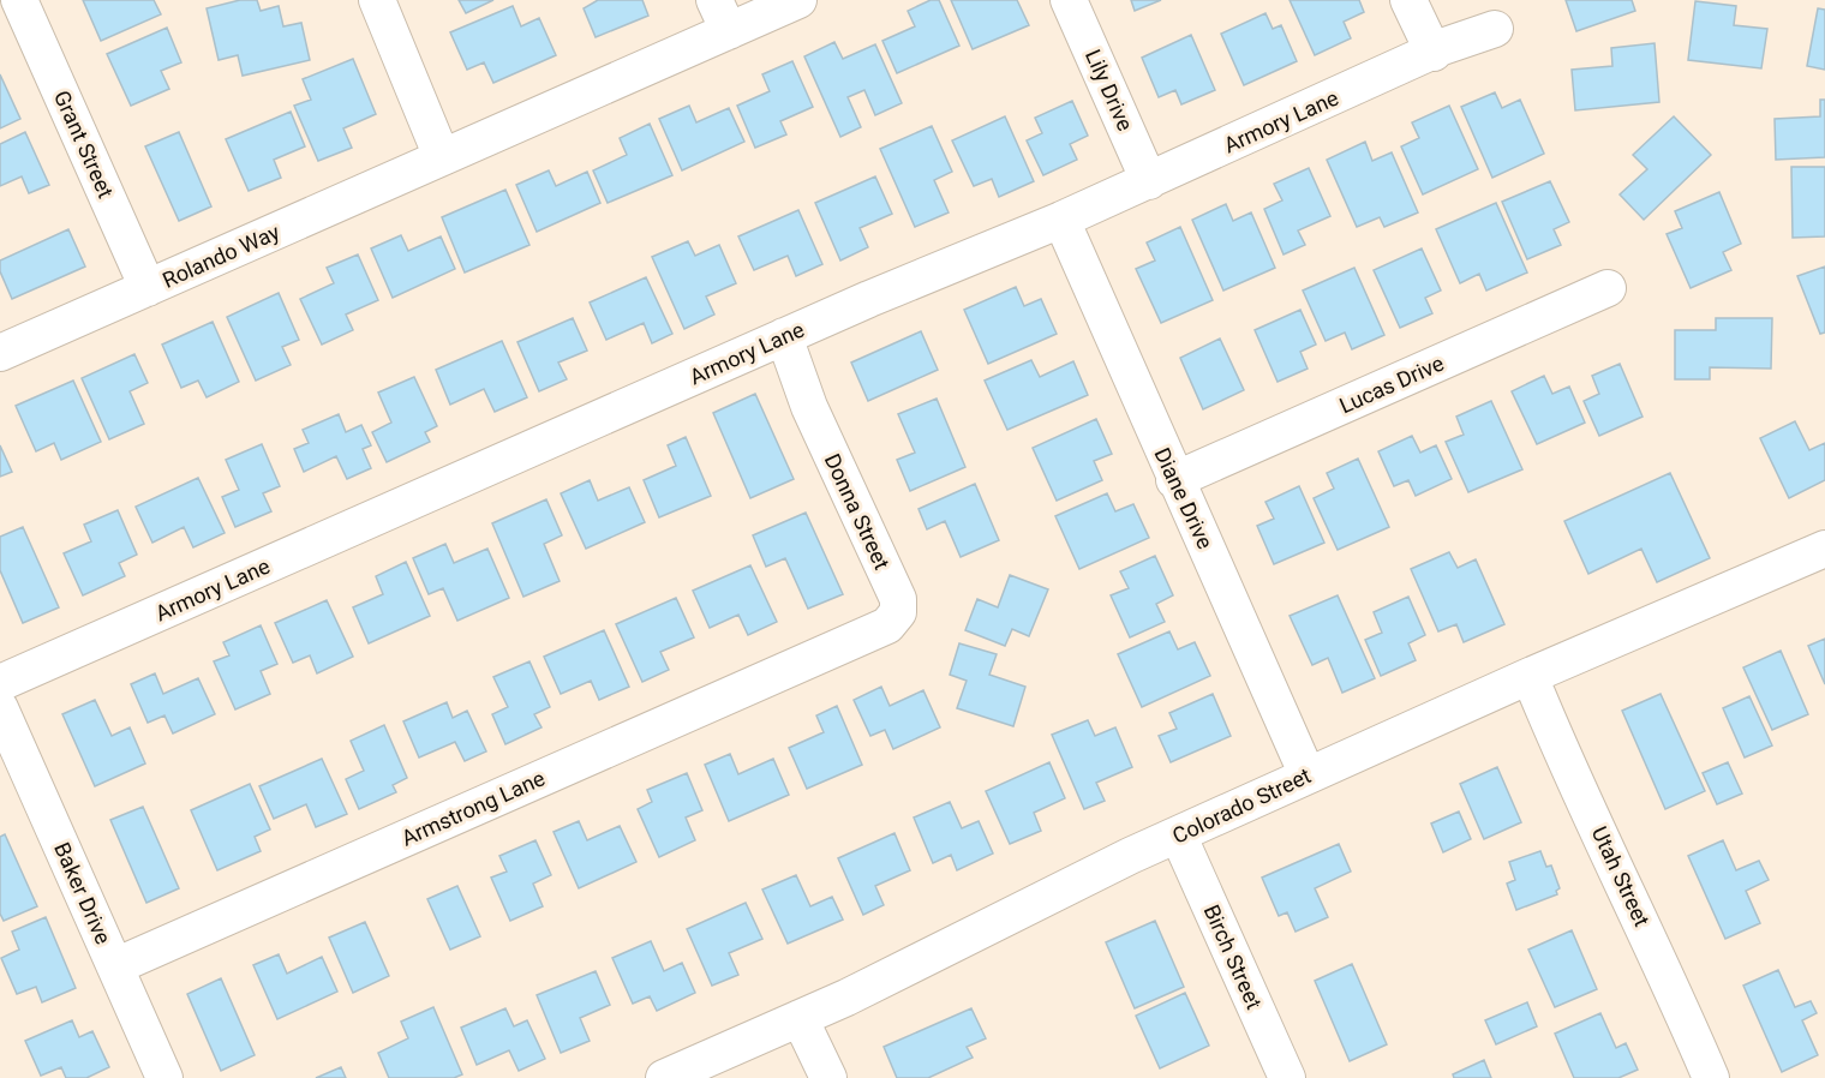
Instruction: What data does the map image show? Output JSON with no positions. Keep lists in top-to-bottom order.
{
  "streets": {
    "street": [
      "Lily Drive",
      "Armory Lane",
      "Grant Street",
      "Rolando Way",
      "Lucas Drive",
      "Diane Drive",
      "Donna Street",
      "Colorado Street",
      "Armstrong Lane",
      "Utah Street",
      "Baker Drive",
      "Birch Street"
    ]
  },
  "crossings": [
    ["Lily Drive", "Armory Lane"],
    ["Armory Lane", "Diane Drive"],
    ["Armory Lane", "Donna Street"],
    ["Grant Street", "Rolando Way"],
    ["Lucas Drive", "Diane Drive"],
    ["Diane Drive", "Colorado Street"],
    ["Donna Street", "Armstrong Lane"],
    ["Colorado Street", "Utah Street"],
    ["Colorado Street", "Birch Street"],
    ["Armstrong Lane", "Baker Drive"]
  ]
}
